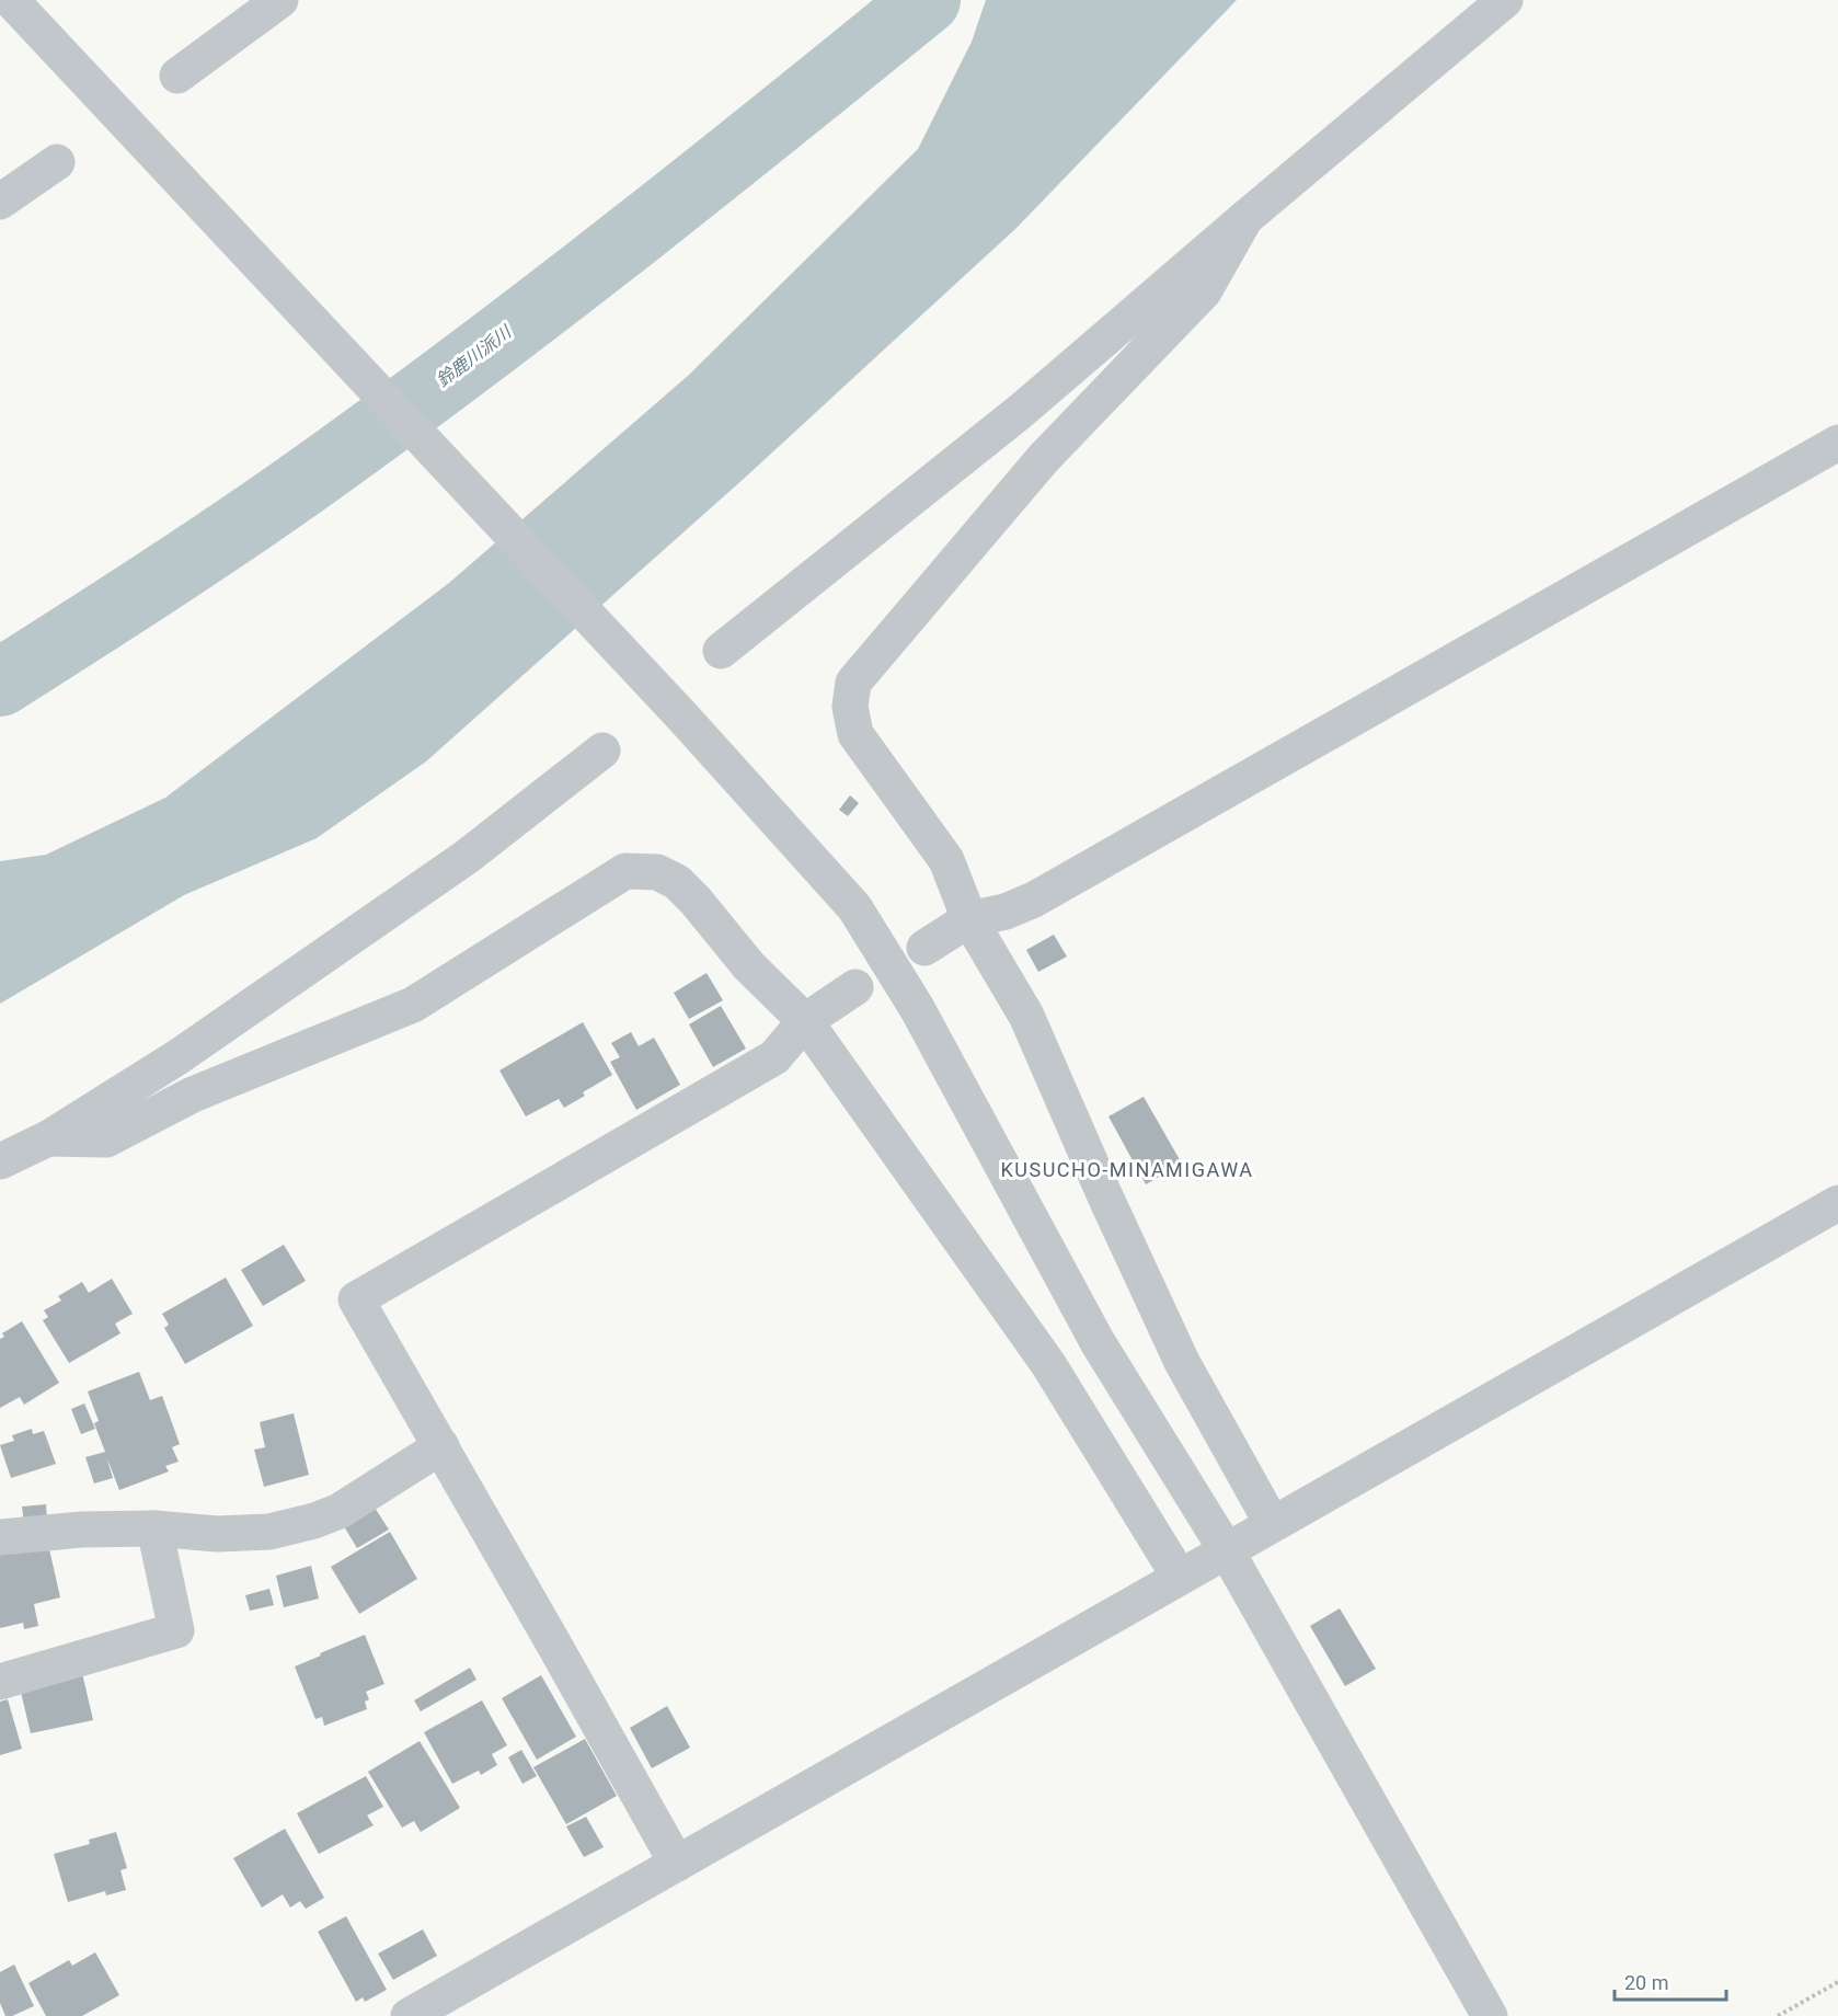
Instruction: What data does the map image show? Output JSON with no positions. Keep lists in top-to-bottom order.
{
  "districts": ["KUSUCHO-MINAMIGAWA"],
  "water": ["鈴鹿川派川"],
  "scale_bar": "20 m"
}
